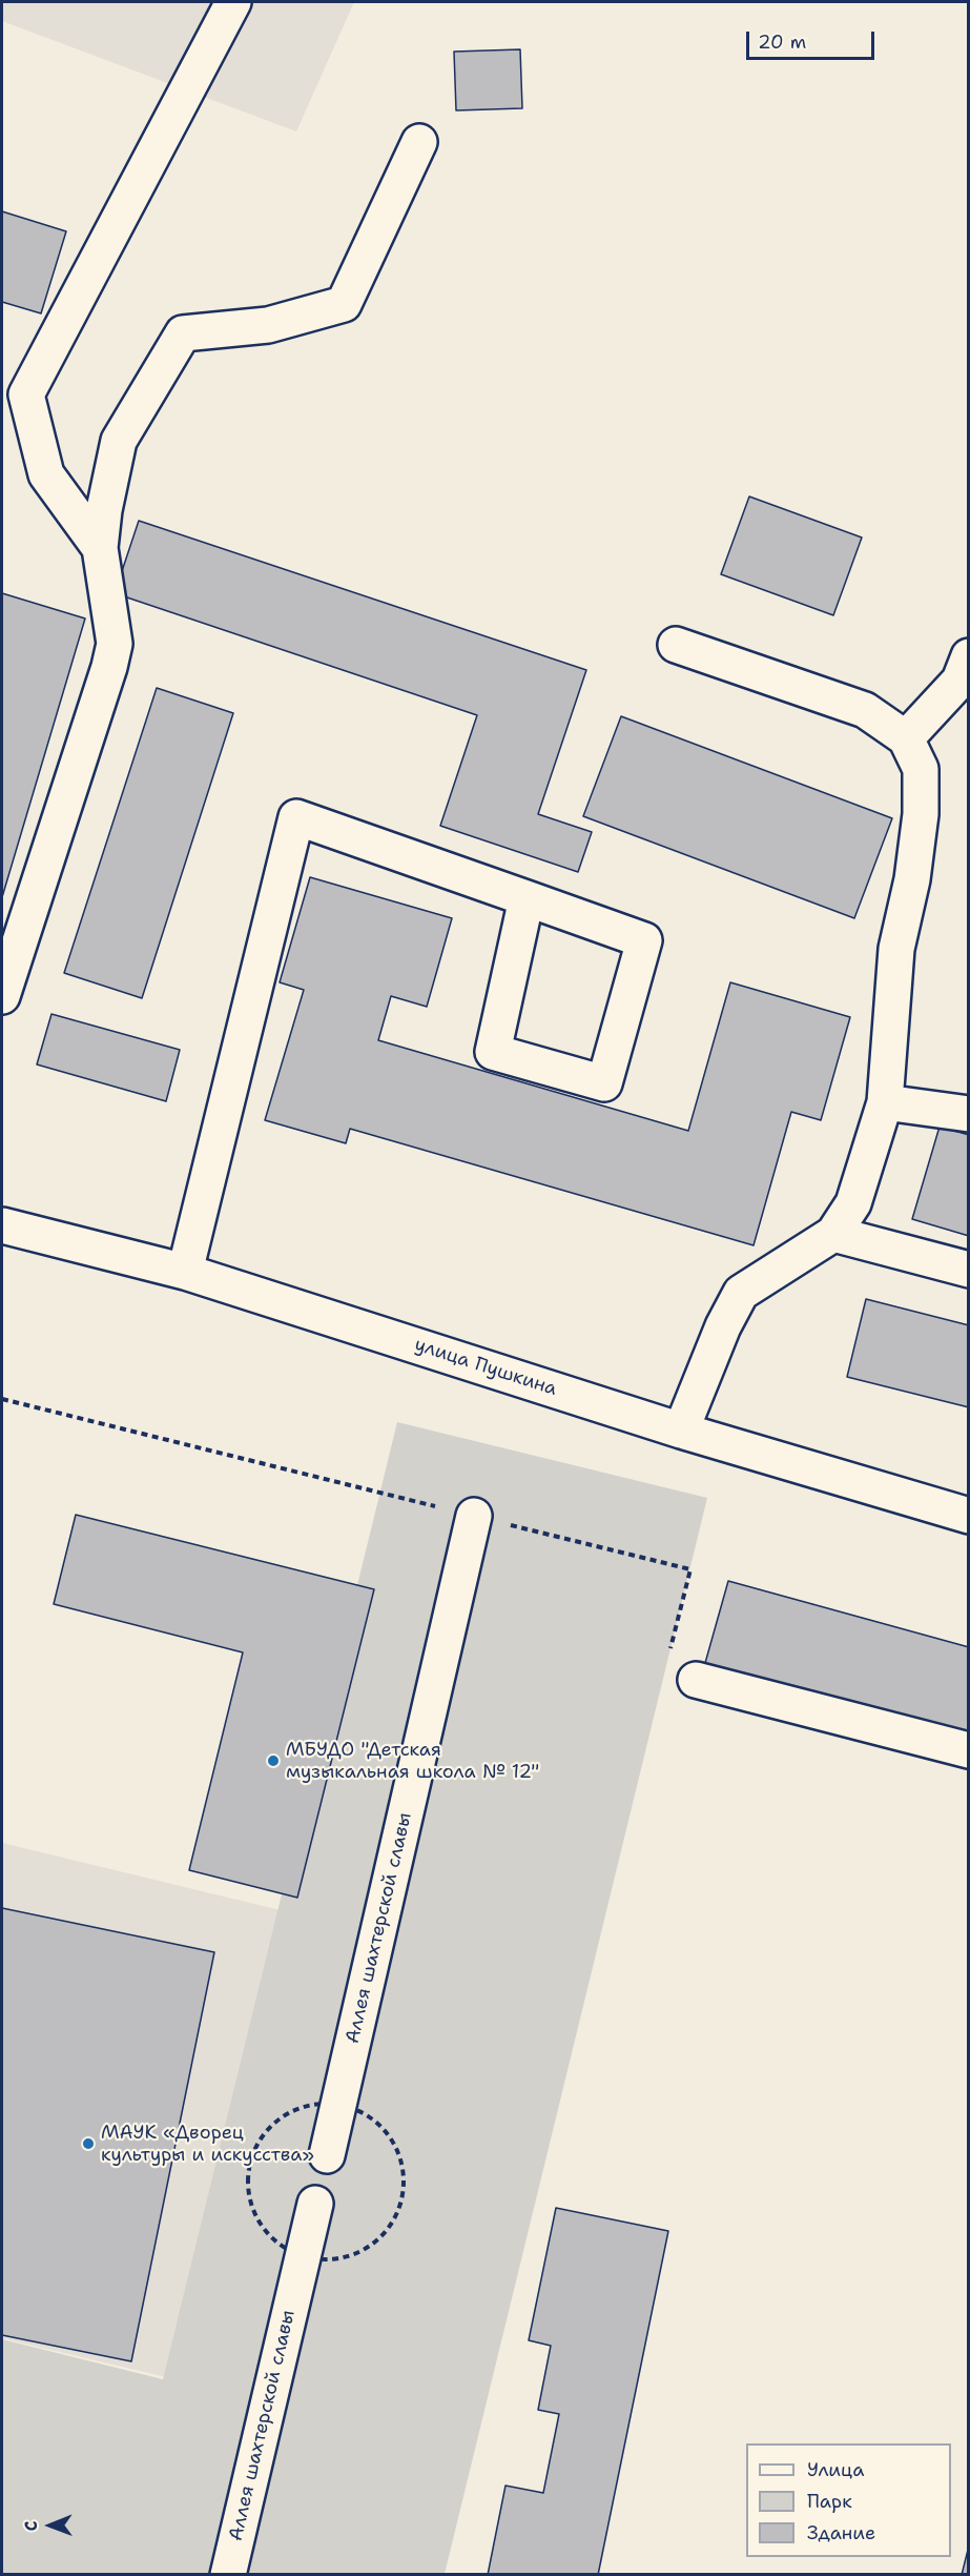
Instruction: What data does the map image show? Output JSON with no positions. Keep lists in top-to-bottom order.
{
  "streets": {
    "street": ["улица Пушкина", "Аллея шахтерской славы"]
  },
  "places": ["МБУДО \"Детская музыкальная школа № 12\"", "МАУК «Дворец культуры и искусства»"],
  "legend": ["Улица", "Парк", "Здание"],
  "scale_bar": "20 m",
  "north": "left"
}
